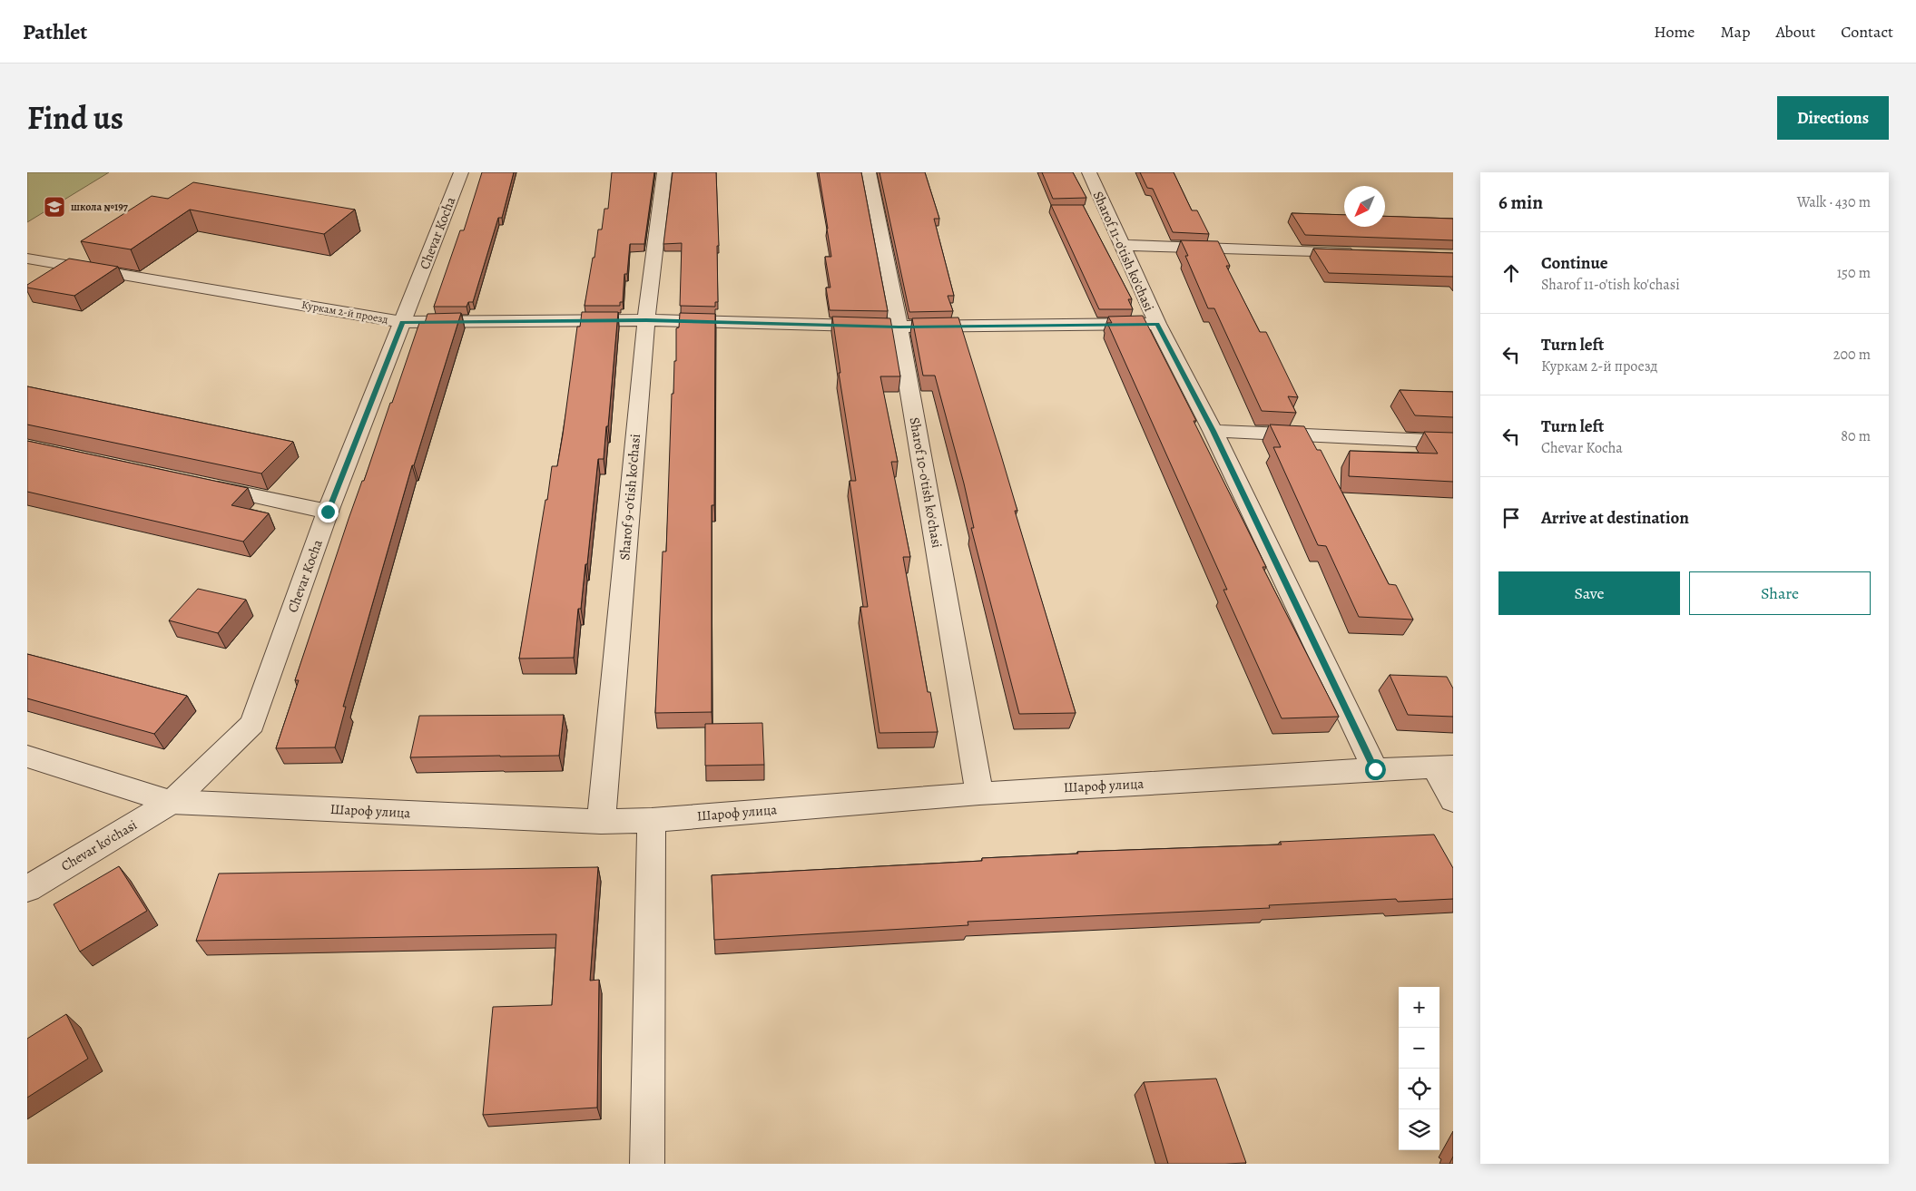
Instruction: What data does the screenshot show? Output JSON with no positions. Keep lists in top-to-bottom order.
{
  "streets": {
    "street": [
      "Chevar Kocha",
      "Sharof 11-o'tish ko'chasi",
      "Куркам 2-й проезд",
      "Sharof 10-o'tish ko'chasi",
      "Sharof 9-o'tish ko'chasi",
      "Шароф улица",
      "Chevar ko'chasi"
    ]
  },
  "crossings": [
    ["Chevar Kocha", "Куркам 2-й проезд"],
    ["Chevar Kocha", "Шароф улица"],
    ["Chevar Kocha", "Chevar ko'chasi"],
    ["Sharof 11-o'tish ko'chasi", "Куркам 2-й проезд"],
    ["Sharof 11-o'tish ko'chasi", "Шароф улица"],
    ["Куркам 2-й проезд", "Sharof 10-o'tish ko'chasi"],
    ["Куркам 2-й проезд", "Sharof 9-o'tish ko'chasi"],
    ["Sharof 10-o'tish ko'chasi", "Шароф улица"],
    ["Sharof 9-o'tish ko'chasi", "Шароф улица"],
    ["Шароф улица", "Chevar ko'chasi"]
  ],
  "places": {
    "school or university": ["школа №197"]
  },
  "north": "bottom left",
  "page": {
    "header": "Pathlet",
    "nav": [
      "Home",
      "Map",
      "About",
      "Contact"
    ],
    "title": "Find us",
    "buttons": [
      "Directions",
      ["Save", "Share"]
    ],
    "heading": ["6 min", "Walk · 430 m"],
    "list": [
      ["Continue", "Sharof 11-o'tish ko'chasi", "150 m"],
      ["Turn left", "Куркам 2-й проезд", "200 m"],
      ["Turn left", "Chevar Kocha", "80 m"],
      "Arrive at destination"
    ],
    "map_buttons": ["+", "−"]
  }
}
